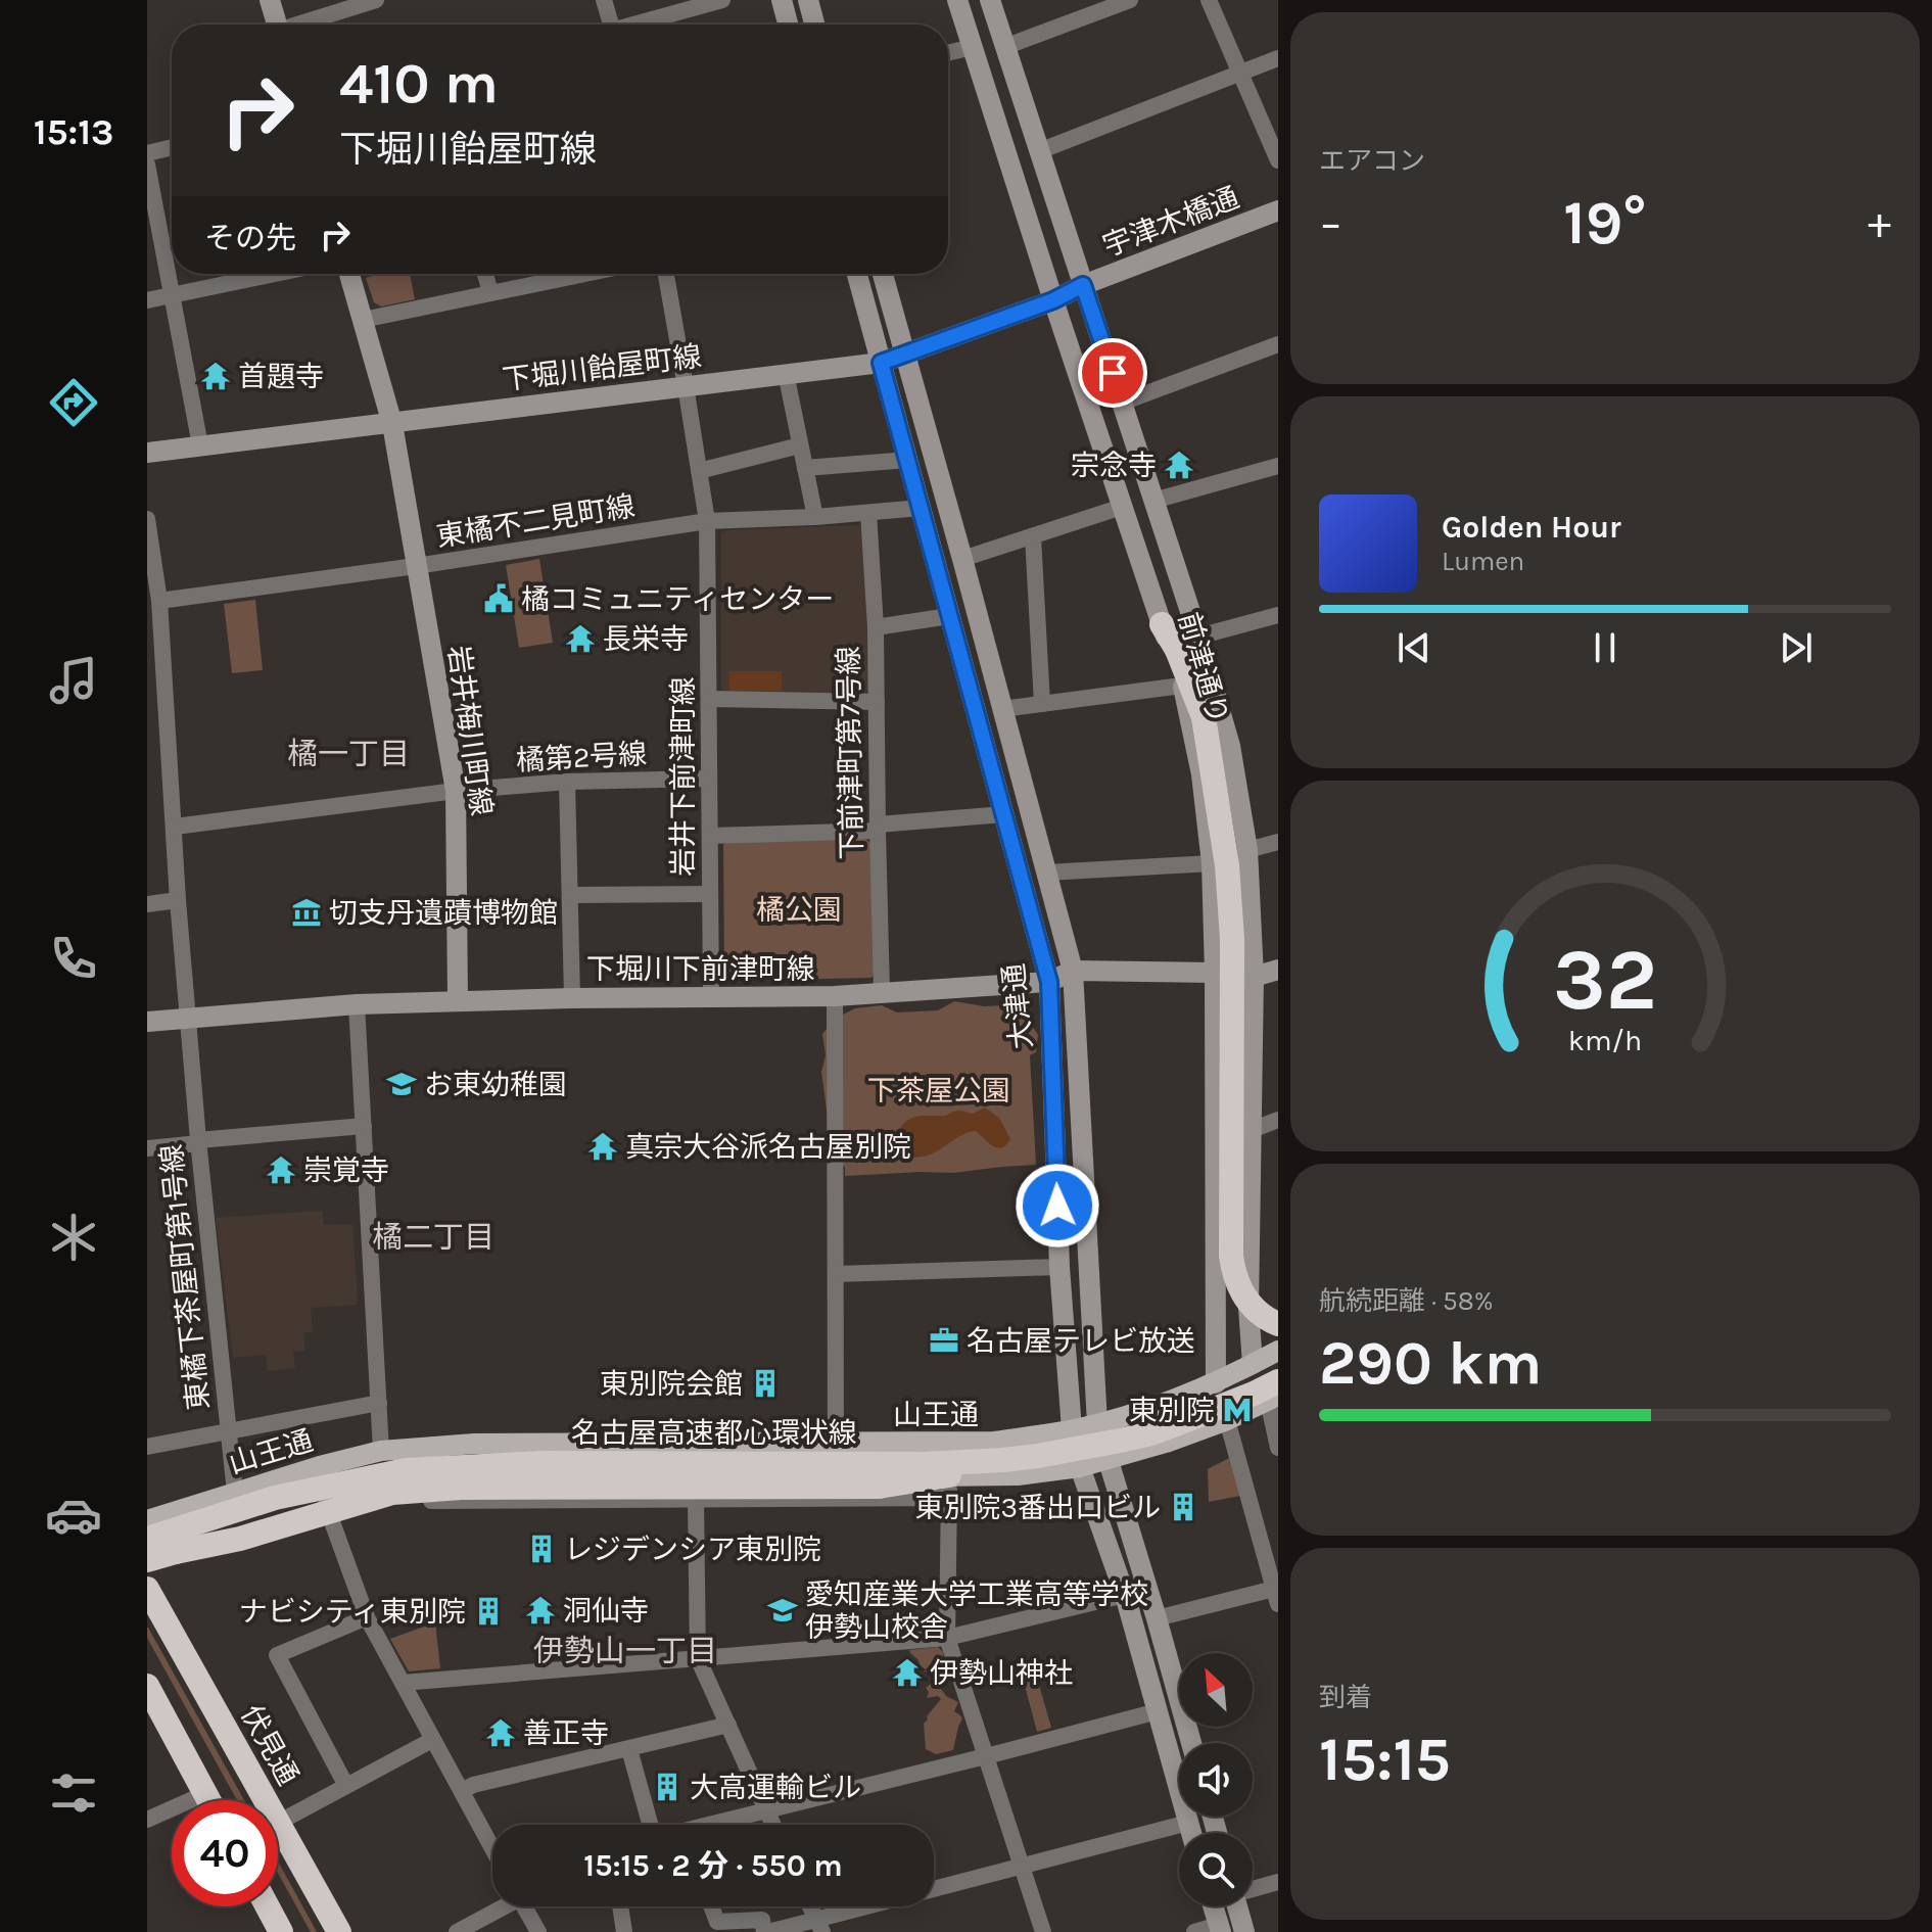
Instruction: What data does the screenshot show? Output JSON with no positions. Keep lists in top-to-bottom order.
{
  "streets": {
    "highway": ["名古屋高速都心環状線", "伏見通"],
    "main road": ["山王通"],
    "street": [
      "宇津木橋通",
      "下堀川飴屋町線",
      "東橘不二見町線",
      "前津通り",
      "岩井梅川町線",
      "下前津町第7号線",
      "橘第2号線",
      "岩井下前津町線",
      "下堀川下前津町線",
      "大津通",
      "東橘下茶屋町第1号線"
    ]
  },
  "crossings": [
    ["宇津木橋通", "下堀川飴屋町線"],
    ["宇津木橋通", "前津通り"],
    ["下堀川飴屋町線", "前津通り"],
    ["下堀川飴屋町線", "岩井梅川町線"],
    ["下堀川飴屋町線", "岩井下前津町線"],
    ["下堀川飴屋町線", "大津通"],
    ["東橘不二見町線", "岩井梅川町線"],
    ["東橘不二見町線", "下前津町第7号線"],
    ["東橘不二見町線", "岩井下前津町線"],
    ["東橘不二見町線", "大津通"],
    ["東橘不二見町線", "東橘下茶屋町第1号線"],
    ["前津通り", "下堀川下前津町線"],
    ["前津通り", "山王通"],
    ["岩井梅川町線", "橘第2号線"],
    ["岩井梅川町線", "下堀川下前津町線"],
    ["下前津町第7号線", "下堀川下前津町線"],
    ["橘第2号線", "岩井下前津町線"],
    ["橘第2号線", "東橘下茶屋町第1号線"],
    ["岩井下前津町線", "下堀川下前津町線"],
    ["下堀川下前津町線", "大津通"],
    ["下堀川下前津町線", "東橘下茶屋町第1号線"],
    ["大津通", "山王通"],
    ["東橘下茶屋町第1号線", "山王通"]
  ],
  "districts": ["橘一丁目", "橘二丁目", "伊勢山一丁目"],
  "parks": ["橘公園", "下茶屋公園"],
  "places": {
    "temple": [
      "首題寺",
      "宗念寺",
      "長栄寺",
      "真宗大谷派名古屋別院",
      "崇覚寺",
      "洞仙寺",
      "伊勢山神社",
      "善正寺"
    ],
    "public building": ["橘コミュニティセンター"],
    "museum": ["切支丹遺蹟博物館"],
    "school or university": ["お東幼稚園", "愛知産業大学工業高等学校 伊勢山校舎"],
    "office": ["名古屋テレビ放送"],
    "building": [
      "東別院会館",
      "東別院3番出口ビル",
      "レジデンシア東別院",
      "ナビシティ東別院",
      "大高運輸ビル"
    ],
    "metro station": ["東別院"]
  },
  "north": "top left",
  "page": {
    "tabs": "15:13",
    "tile": [
      "エアコン",
      ["航続距離 · 58%", "290 km"],
      ["到着", "15:15"]
    ],
    "turn": ["410 m", "下堀川飴屋町線"],
    "heat": ["−", "19°", "+"],
    "then": "その先",
    "song": ["Golden Hour", "Lumen"],
    "limit": "40",
    "trip": "15:15 · 2 分 · 550 m",
    "gauge": ["32", "km/h"]
  }
}
